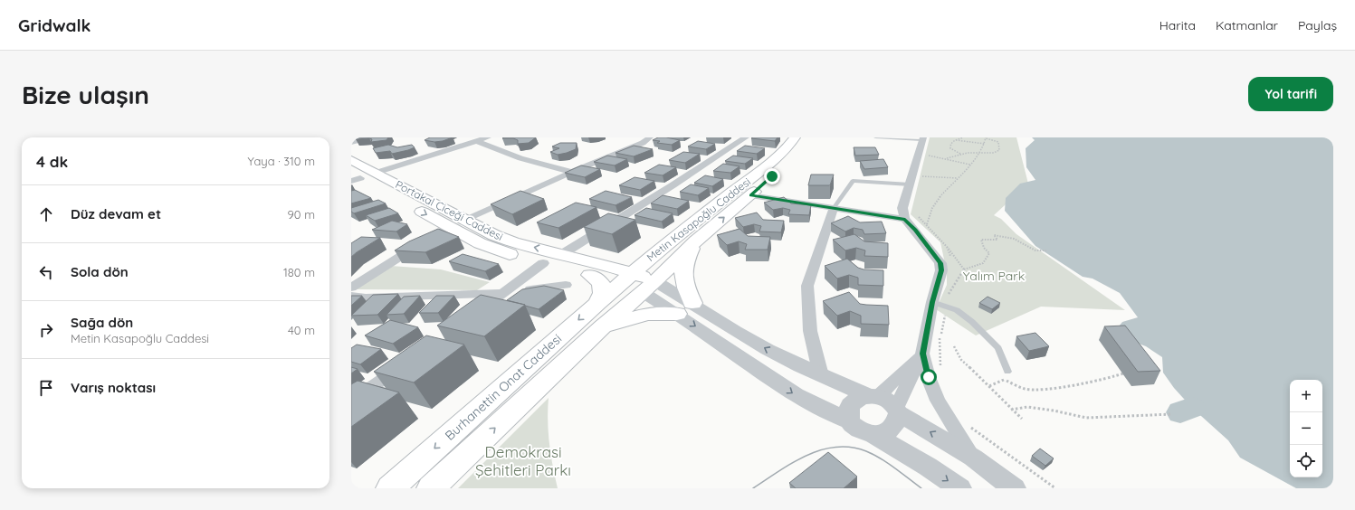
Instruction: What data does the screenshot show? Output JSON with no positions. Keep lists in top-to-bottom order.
{
  "streets": {
    "main road": ["Portakal Çiceği Caddesi", "Metin Kasapoğlu Caddesi", "Burhanettin Onat Caddesi"]
  },
  "crossings": [
    ["Portakal Çiceği Caddesi", "Metin Kasapoğlu Caddesi"],
    ["Portakal Çiceği Caddesi", "Burhanettin Onat Caddesi"],
    ["Metin Kasapoğlu Caddesi", "Burhanettin Onat Caddesi"]
  ],
  "parks": ["Yalım Park", "Demokrasi Şehitleri Parkı"],
  "page": {
    "header": "Gridwalk",
    "nav": ["Harita", "Katmanlar", "Paylaş"],
    "buttons": "Yol tarifi",
    "title": "Bize ulaşın",
    "heading": ["4 dk", "Yaya · 310 m"],
    "list": [
      ["Düz devam et", "90 m"],
      ["Sola dön", "180 m"],
      ["Sağa dön", "Metin Kasapoğlu Caddesi", "40 m"],
      "Varış noktası"
    ],
    "map_buttons": ["+", "−"]
  }
}
